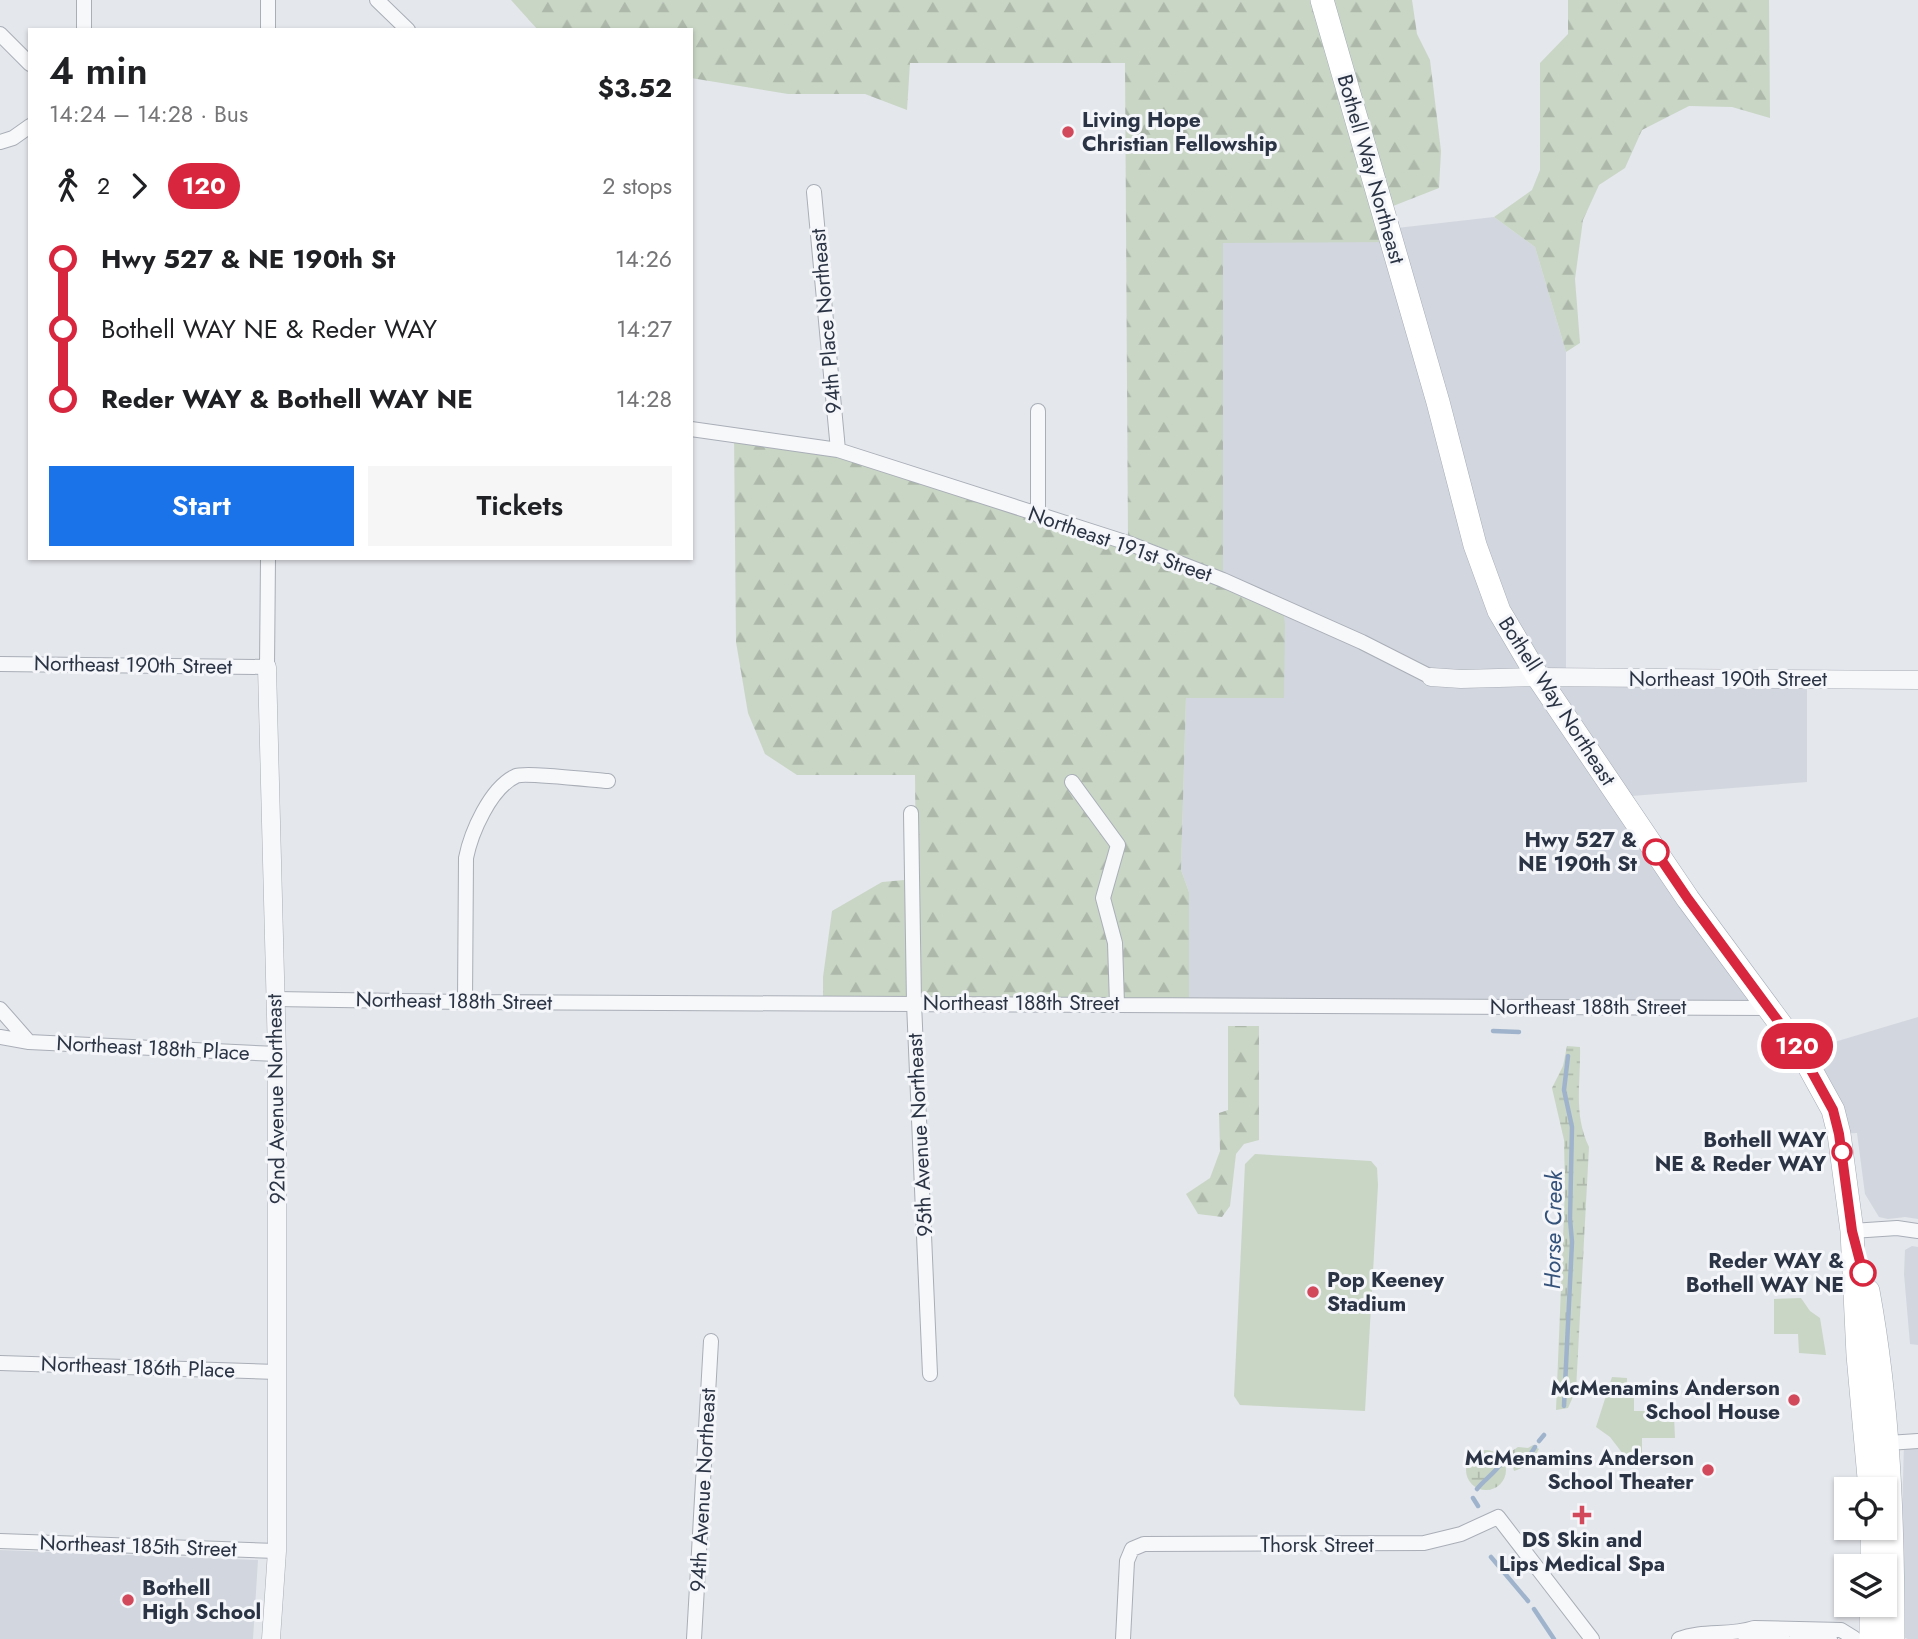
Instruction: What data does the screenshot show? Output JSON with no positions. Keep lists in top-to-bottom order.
{
  "streets": {
    "main road": ["Bothell Way Northeast"],
    "street": [
      "94th Place Northeast",
      "Northeast 191st Street",
      "Northeast 190th Street",
      "Northeast 188th Street",
      "Northeast 188th Place",
      "92nd Avenue Northeast",
      "95th Avenue Northeast",
      "Northeast 186th Place",
      "94th Avenue Northeast",
      "Thorsk Street",
      "Northeast 185th Street"
    ]
  },
  "crossings": [
    ["Bothell Way Northeast", "Northeast 191st Street"],
    ["Bothell Way Northeast", "Northeast 190th Street"],
    ["Bothell Way Northeast", "Northeast 188th Street"],
    ["94th Place Northeast", "Northeast 191st Street"],
    ["Northeast 191st Street", "Northeast 190th Street"],
    ["Northeast 190th Street", "92nd Avenue Northeast"],
    ["Northeast 188th Street", "92nd Avenue Northeast"],
    ["Northeast 188th Street", "95th Avenue Northeast"],
    ["Northeast 188th Place", "92nd Avenue Northeast"],
    ["92nd Avenue Northeast", "Northeast 186th Place"],
    ["92nd Avenue Northeast", "Northeast 185th Street"]
  ],
  "water": ["Horse Creek"],
  "places": {
    "other": [
      "Living Hope Christian Fellowship",
      "Hwy 527 & NE 190th St",
      "Bothell WAY NE & Reder WAY",
      "Reder WAY & Bothell WAY NE",
      "Pop Keeney Stadium",
      "McMenamins Anderson School House",
      "McMenamins Anderson School Theater",
      "Bothell High School"
    ],
    "health": ["DS Skin and Lips Medical Spa"]
  },
  "lines": ["bus line 120"],
  "page": {
    "on_map": "120",
    "heading": ["4 min", "14:24 – 14:28 · Bus", "$3.52"],
    "legs": ["2", "120", "2 stops"],
    "list": [
      {
        "name": "Hwy 527 & NE 190th St",
        "value": "14:26"
      },
      {
        "name": "Bothell WAY NE & Reder WAY",
        "value": "14:27"
      },
      {
        "name": "Reder WAY & Bothell WAY NE",
        "value": "14:28"
      }
    ],
    "buttons": ["Start", "Tickets"]
  }
}
